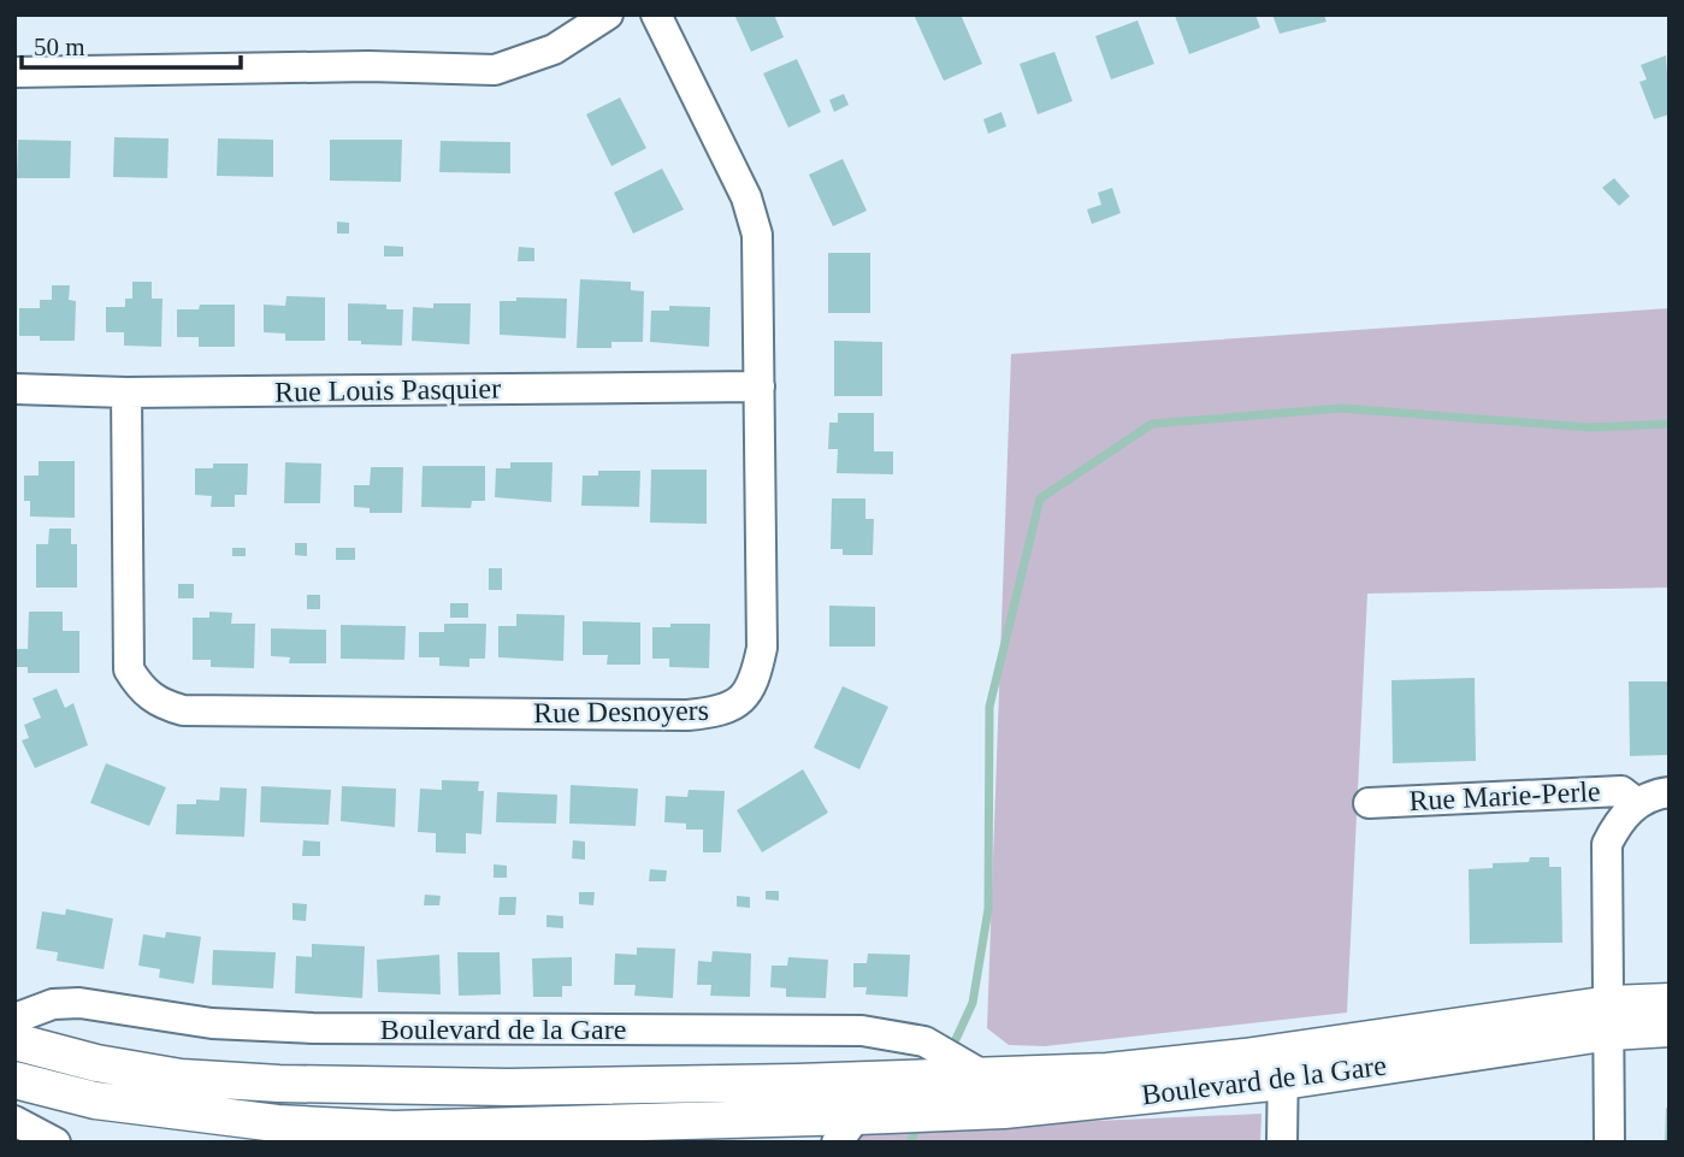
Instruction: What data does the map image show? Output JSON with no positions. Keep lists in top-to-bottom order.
{
  "streets": {
    "street": [
      "Rue Louis Pasquier",
      "Rue Desnoyers",
      "Rue Marie-Perle",
      "Boulevard de la Gare"
    ]
  },
  "crossings": [
    ["Rue Louis Pasquier", "Rue Desnoyers"],
    ["Rue Marie-Perle", "Boulevard de la Gare"]
  ],
  "scale_bar": "50 m"
}
